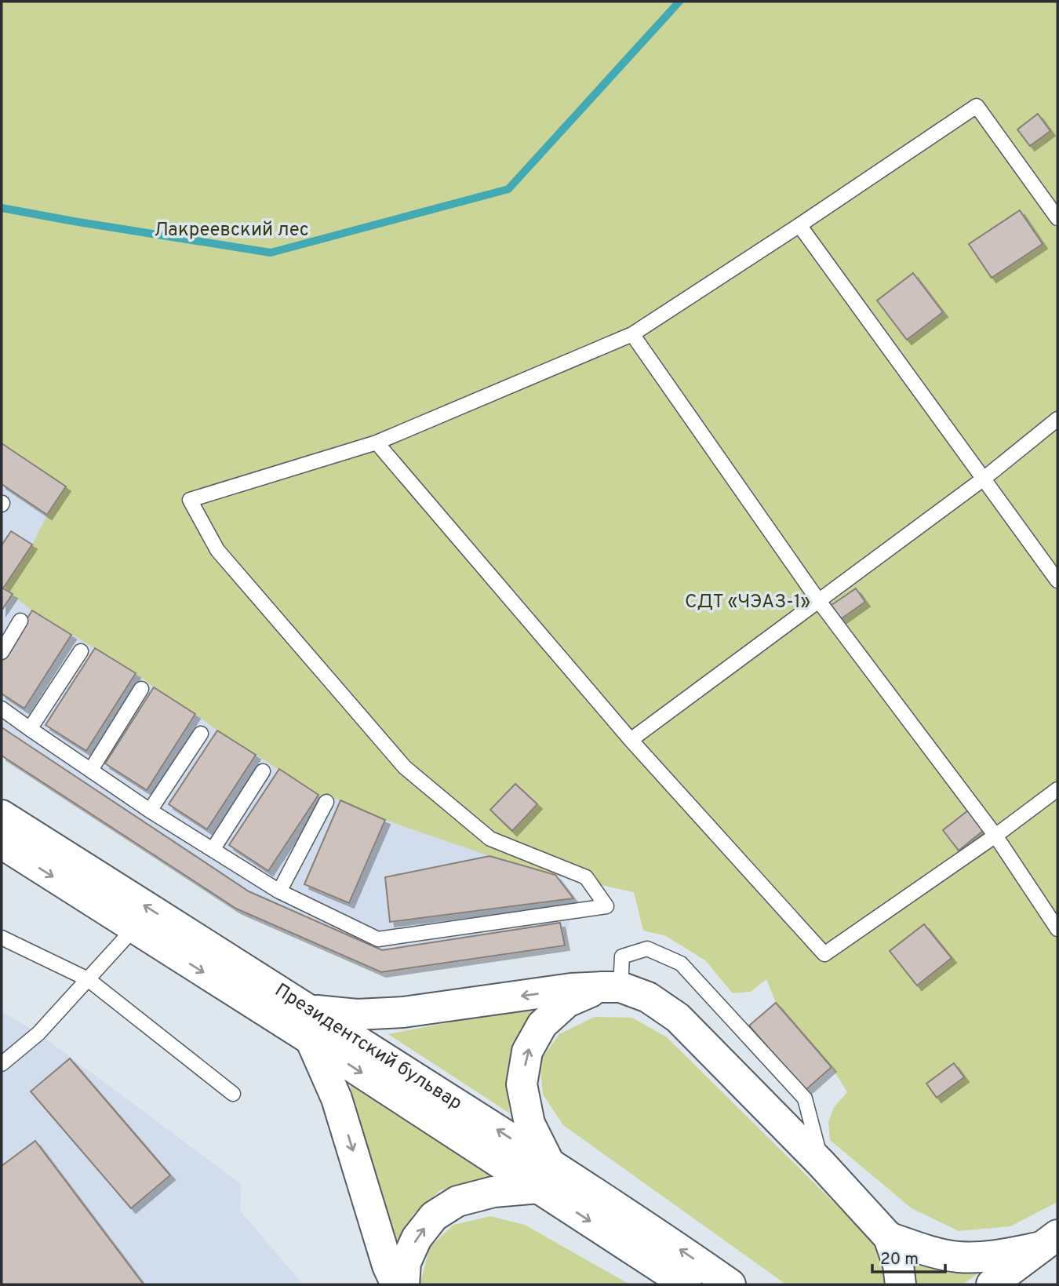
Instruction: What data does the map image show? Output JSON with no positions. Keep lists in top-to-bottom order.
{
  "streets": {
    "main road": ["Президентский бульвар"]
  },
  "parks": ["Лакреевский лес", "СДТ «ЧЭАЗ-1»"],
  "scale_bar": "20 m"
}
